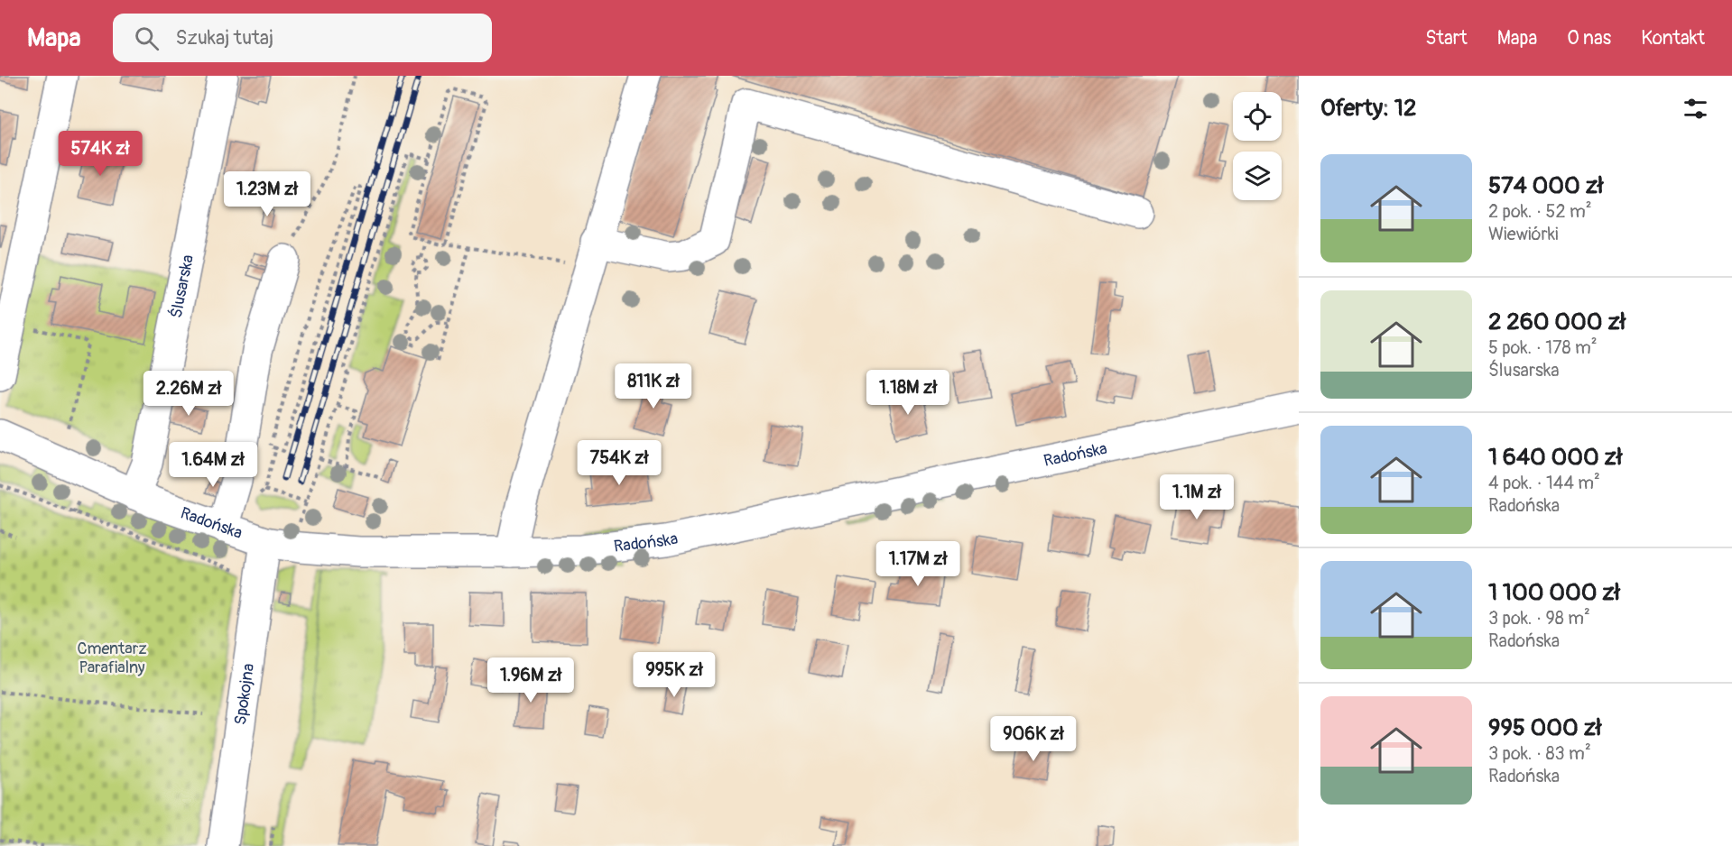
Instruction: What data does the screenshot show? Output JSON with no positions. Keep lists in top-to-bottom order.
{
  "streets": {
    "street": ["Ślusarska", "Radońska", "Spokojna"]
  },
  "crossings": [
    ["Ślusarska", "Radońska"],
    ["Radońska", "Spokojna"]
  ],
  "parks": ["Cmentarz Parafialny"],
  "page": {
    "header": "Mapa",
    "search": "Szukaj tutaj",
    "nav": [
      "Start",
      "Mapa",
      "O nas",
      "Kontakt"
    ],
    "heading": "Oferty: 12",
    "price": [
      "574K zł",
      "1.23M zł",
      "811K zł",
      "1.18M zł",
      "2.26M zł",
      "754K zł",
      "1.64M zł",
      "1.1M zł",
      "1.17M zł",
      "995K zł",
      "1.96M zł",
      "906K zł"
    ],
    "list": [
      {
        "name": "574 000 zł",
        "note": "2 pok. · 52 m² · Wiewiórki"
      },
      {
        "name": "2 260 000 zł",
        "note": "5 pok. · 178 m² · Ślusarska"
      },
      {
        "name": "1 640 000 zł",
        "note": "4 pok. · 144 m² · Radońska"
      },
      {
        "name": "1 100 000 zł",
        "note": "3 pok. · 98 m² · Radońska"
      },
      {
        "name": "995 000 zł",
        "note": "3 pok. · 83 m² · Radońska"
      }
    ]
  }
}
